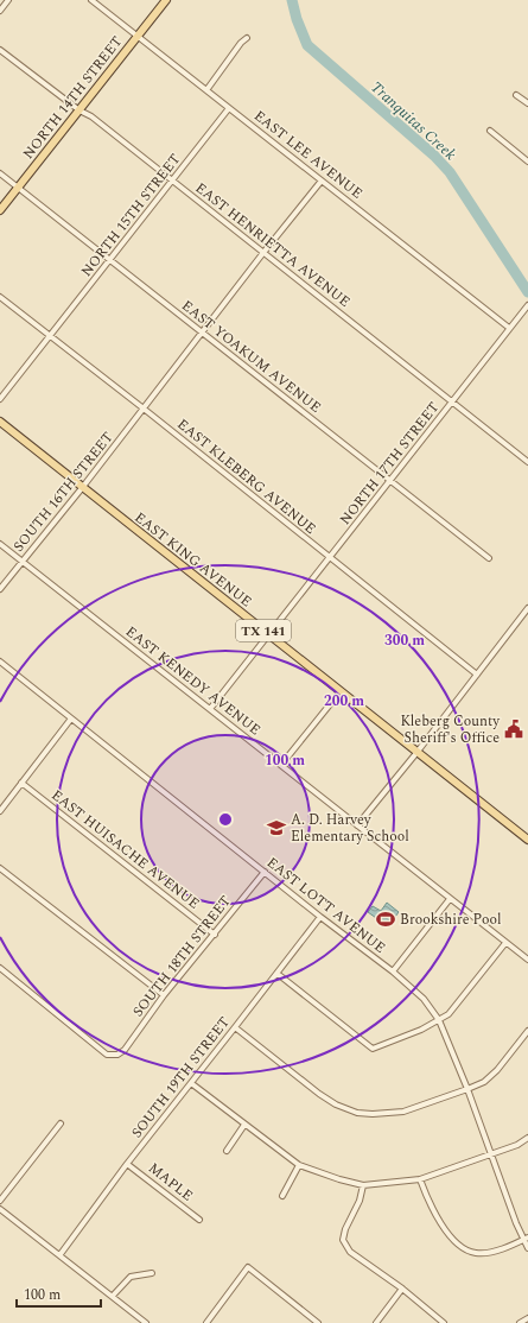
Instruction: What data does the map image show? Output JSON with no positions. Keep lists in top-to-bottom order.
{
  "streets": {
    "main road": ["NORTH 14TH STREET", "EAST KING AVENUE", "TX 141"],
    "street": [
      "EAST LEE AVENUE",
      "NORTH 15TH STREET",
      "EAST HENRIETTA AVENUE",
      "EAST YOAKUM AVENUE",
      "NORTH 17TH STREET",
      "EAST KLEBERG AVENUE",
      "SOUTH 16TH STREET",
      "EAST KENEDY AVENUE",
      "EAST HUISACHE AVENUE",
      "EAST LOTT AVENUE",
      "SOUTH 18TH STREET",
      "SOUTH 19TH STREET",
      "MAPLE"
    ]
  },
  "crossings": [
    ["NORTH 14TH STREET", "EAST LEE AVENUE"],
    ["NORTH 14TH STREET", "EAST HENRIETTA AVENUE"],
    ["NORTH 14TH STREET", "EAST YOAKUM AVENUE"],
    ["EAST LEE AVENUE", "NORTH 15TH STREET"],
    ["EAST LEE AVENUE", "NORTH 17TH STREET"],
    ["EAST LEE AVENUE", "SOUTH 16TH STREET"],
    ["NORTH 15TH STREET", "EAST HENRIETTA AVENUE"],
    ["NORTH 15TH STREET", "EAST YOAKUM AVENUE"],
    ["NORTH 15TH STREET", "EAST KLEBERG AVENUE"],
    ["EAST HENRIETTA AVENUE", "NORTH 17TH STREET"],
    ["EAST HENRIETTA AVENUE", "SOUTH 16TH STREET"],
    ["EAST YOAKUM AVENUE", "NORTH 17TH STREET"],
    ["EAST YOAKUM AVENUE", "SOUTH 16TH STREET"],
    ["NORTH 17TH STREET", "EAST KLEBERG AVENUE"],
    ["NORTH 17TH STREET", "EAST KING AVENUE"],
    ["NORTH 17TH STREET", "EAST KENEDY AVENUE"],
    ["EAST KLEBERG AVENUE", "SOUTH 16TH STREET"],
    ["SOUTH 16TH STREET", "EAST KING AVENUE"],
    ["SOUTH 16TH STREET", "EAST KENEDY AVENUE"],
    ["EAST HUISACHE AVENUE", "SOUTH 18TH STREET"],
    ["EAST LOTT AVENUE", "SOUTH 18TH STREET"],
    ["EAST LOTT AVENUE", "SOUTH 19TH STREET"],
    ["SOUTH 19TH STREET", "MAPLE"]
  ],
  "water": ["Tranquitas Creek"],
  "places": {
    "public building": ["Kleberg County Sheriff's Office"],
    "school or university": ["A. D. Harvey Elementary School"],
    "sports": ["Brookshire Pool"]
  },
  "scale_bar": "100 m",
  "rings": ["300 m", "200 m", "100 m"]
}
